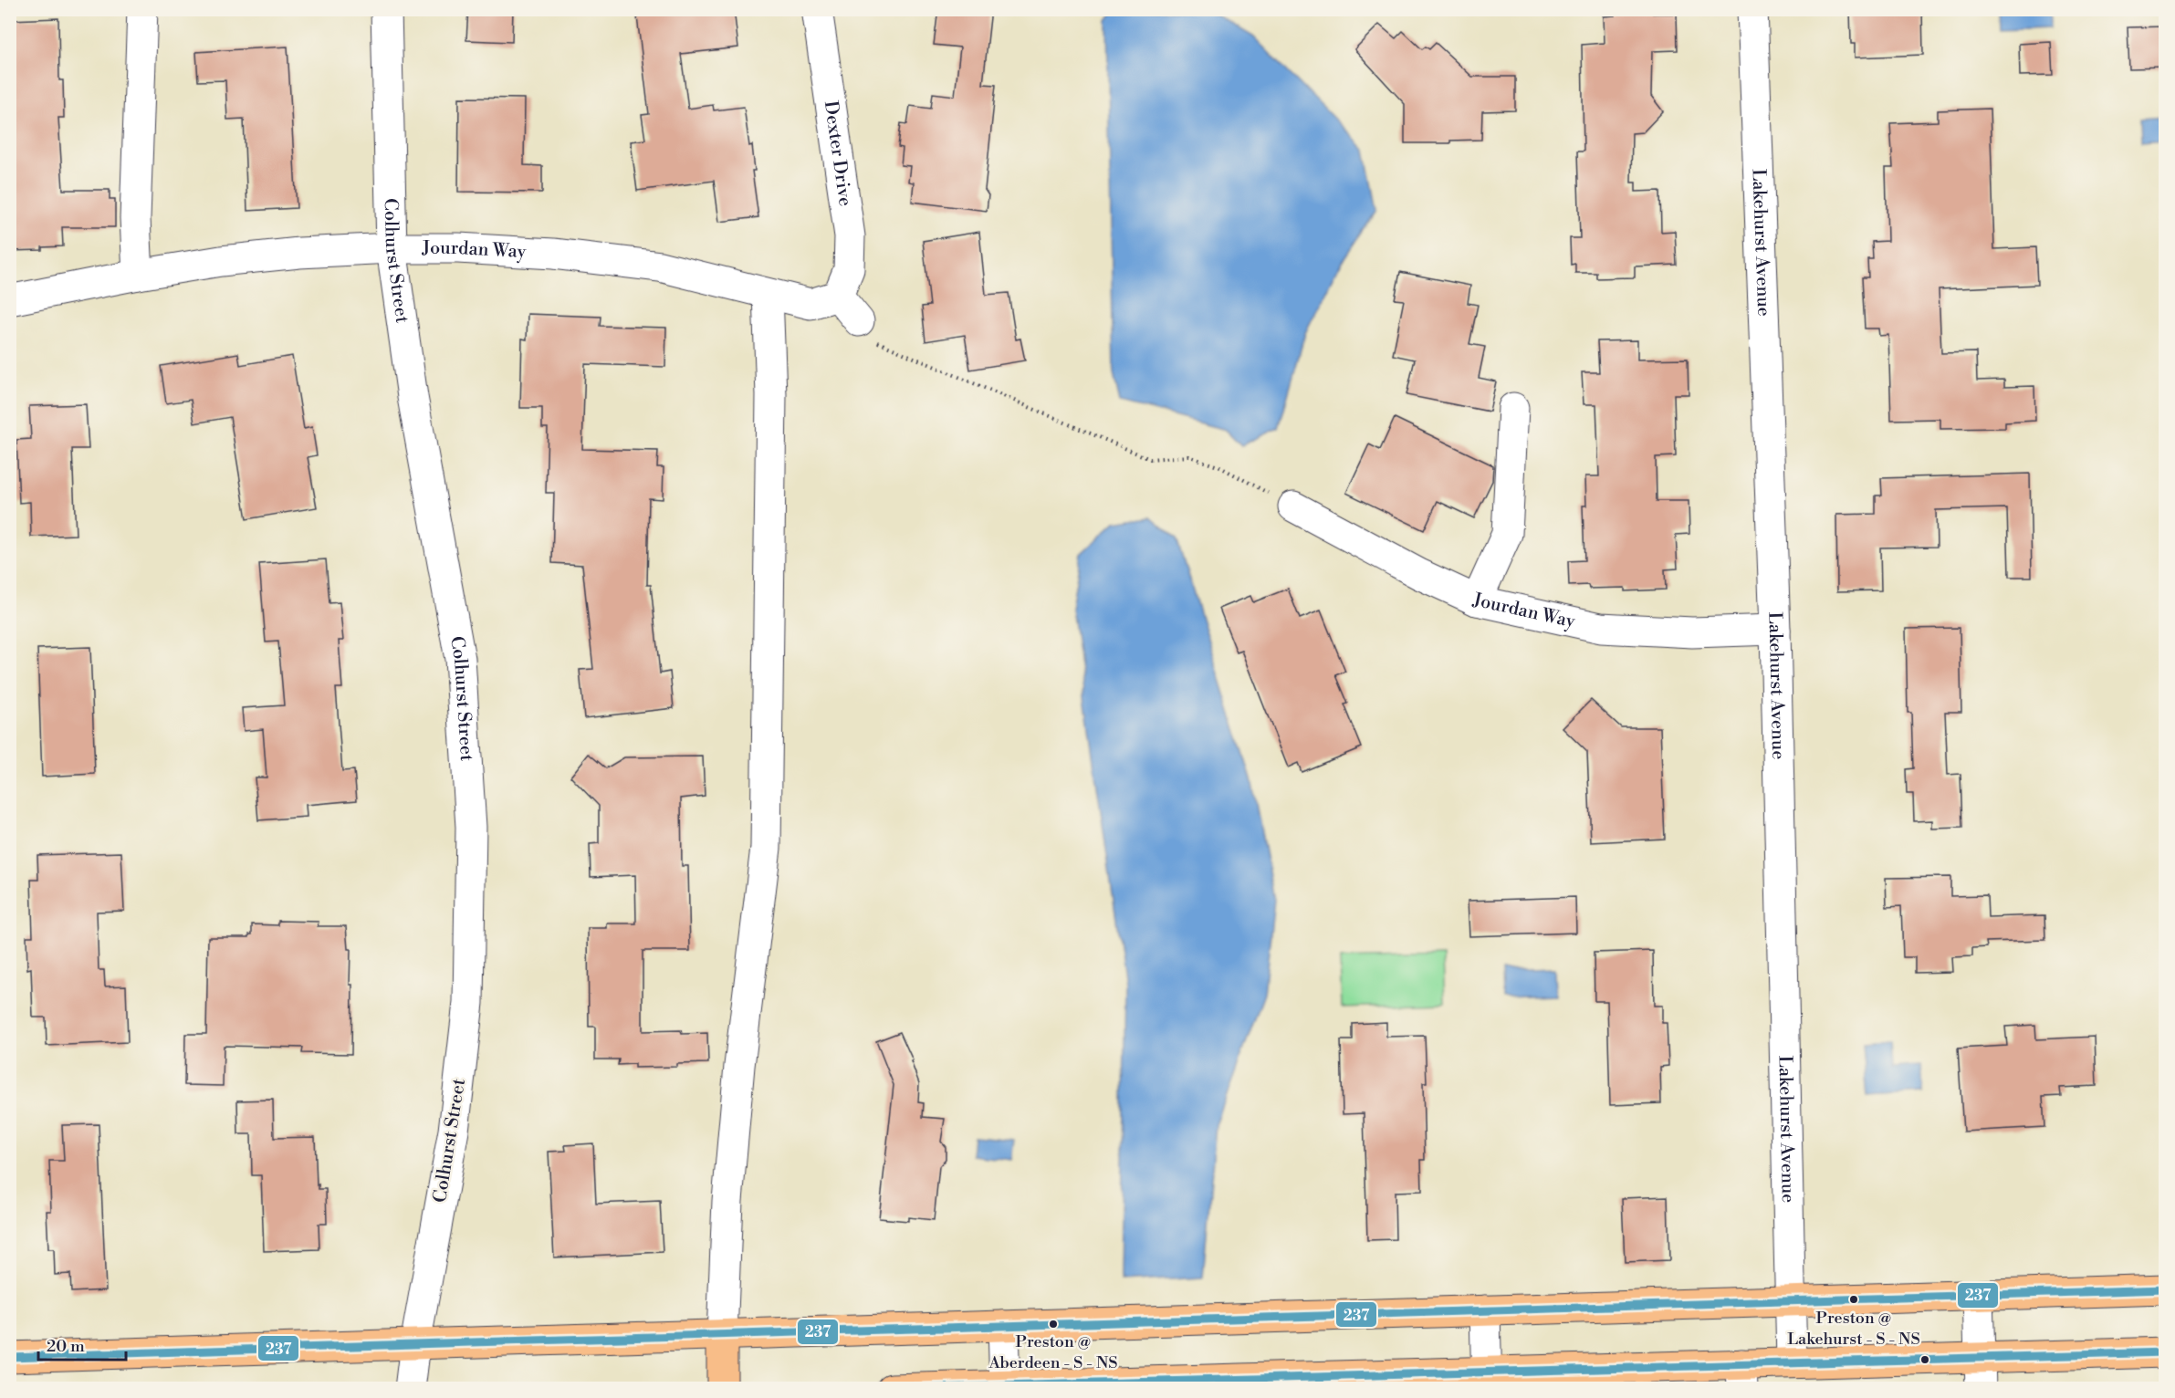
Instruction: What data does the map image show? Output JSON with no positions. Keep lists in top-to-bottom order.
{
  "streets": {
    "street": [
      "Dexter Drive",
      "Lakehurst Avenue",
      "Jourdan Way",
      "Colhurst Street"
    ]
  },
  "crossings": [
    ["Dexter Drive", "Jourdan Way"],
    ["Lakehurst Avenue", "Jourdan Way"],
    ["Jourdan Way", "Colhurst Street"]
  ],
  "places": ["Preston @ Lakehurst - S - NS", "Preston @ Aberdeen - S - NS"],
  "lines": ["transit line 237"],
  "scale_bar": "20 m"
}
